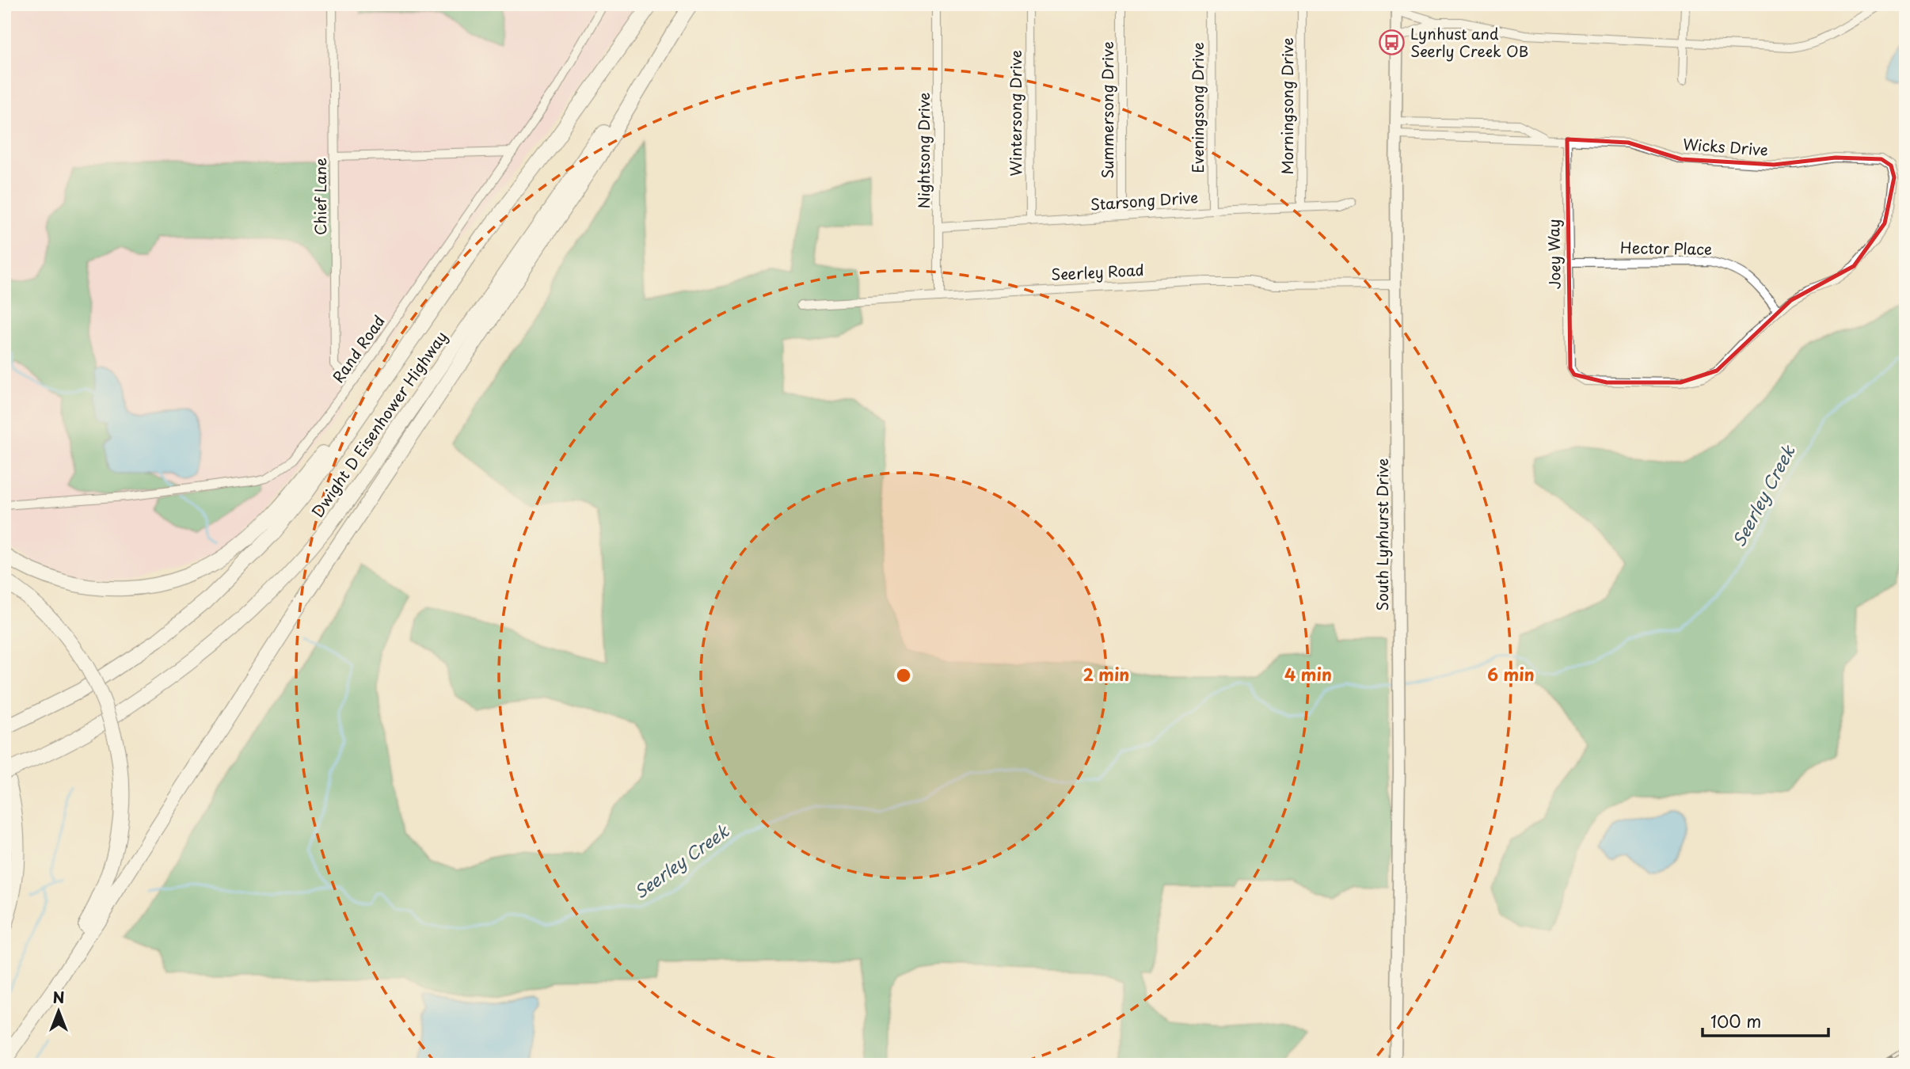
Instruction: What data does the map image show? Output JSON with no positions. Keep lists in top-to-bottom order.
{
  "streets": {
    "highway": ["Dwight D Eisenhower Highway"],
    "main road": ["South Lynhurst Drive"],
    "street": [
      "Morningsong Drive",
      "Eveningsong Drive",
      "Summersong Drive",
      "Wintersong Drive",
      "Wicks Drive",
      "Nightsong Drive",
      "Chief Lane",
      "Starsong Drive",
      "Hector Place",
      "Joey Way",
      "Seerley Road",
      "Rand Road"
    ]
  },
  "crossings": [
    ["Morningsong Drive", "Starsong Drive"],
    ["Eveningsong Drive", "Starsong Drive"],
    ["Summersong Drive", "Starsong Drive"],
    ["Wintersong Drive", "Starsong Drive"],
    ["Wicks Drive", "Hector Place"],
    ["Wicks Drive", "Joey Way"],
    ["Wicks Drive", "South Lynhurst Drive"],
    ["Nightsong Drive", "Starsong Drive"],
    ["Nightsong Drive", "Seerley Road"],
    ["Chief Lane", "Rand Road"],
    ["Hector Place", "Joey Way"],
    ["Seerley Road", "South Lynhurst Drive"]
  ],
  "water": ["Seerley Creek"],
  "places": {
    "bus stop": ["Lynhust and Seerly Creek OB"]
  },
  "scale_bar": "100 m",
  "north": "top",
  "rings": ["2 min", "4 min", "6 min"]
}
